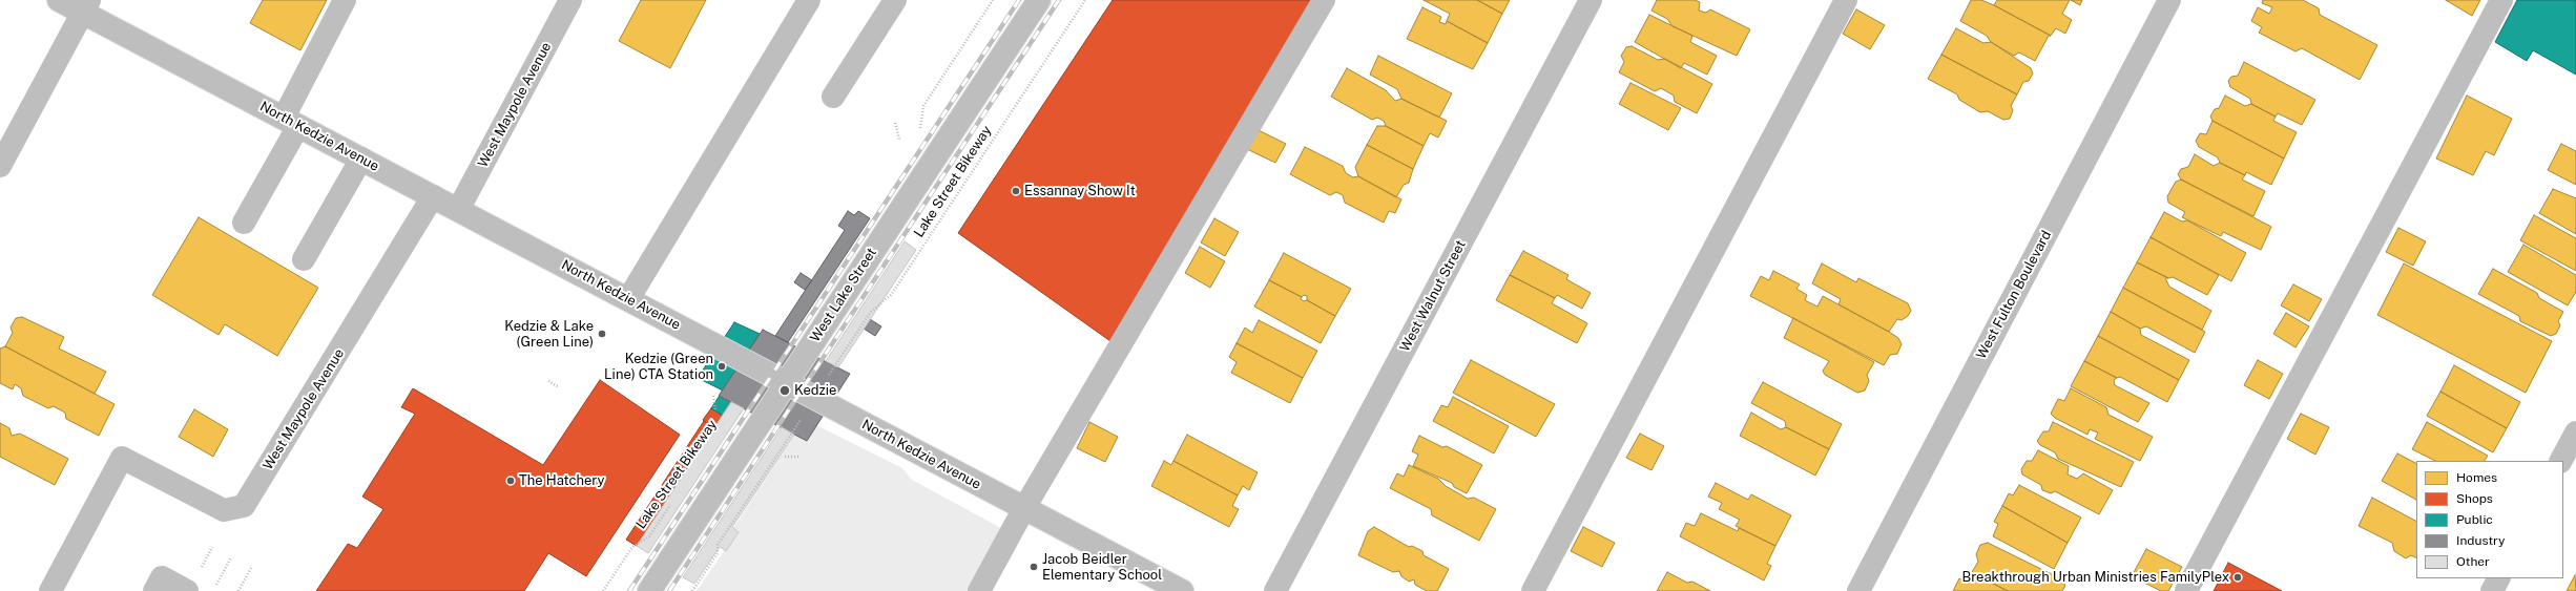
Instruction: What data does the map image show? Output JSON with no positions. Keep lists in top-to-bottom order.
{
  "streets": {
    "street": [
      "West Maypole Avenue",
      "North Kedzie Avenue",
      "West Lake Street",
      "West Fulton Boulevard",
      "West Walnut Street"
    ],
    "path": ["Lake Street Bikeway"]
  },
  "crossings": [
    ["West Maypole Avenue", "North Kedzie Avenue"],
    ["North Kedzie Avenue", "West Lake Street"]
  ],
  "places": [
    "Essannay Show It",
    "Kedzie & Lake (Green Line)",
    "Kedzie (Green Line) CTA Station",
    "Kedzie",
    "The Hatchery",
    "Jacob Beidler Elementary School",
    "Breakthrough Urban Ministries FamilyPlex"
  ],
  "legend": [
    "Homes",
    "Shops",
    "Public",
    "Industry",
    "Other"
  ]
}
